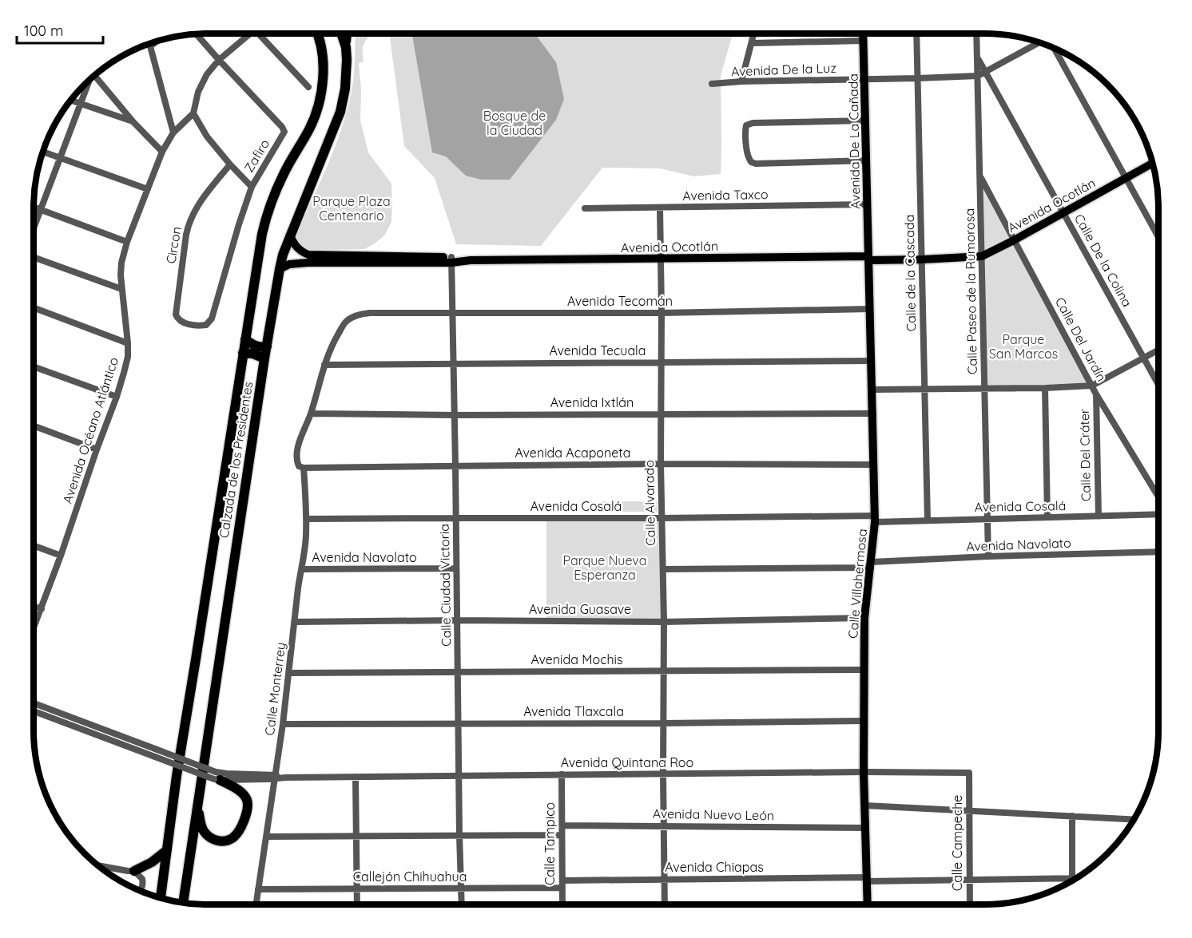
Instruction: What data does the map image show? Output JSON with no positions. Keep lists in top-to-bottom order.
{
  "streets": {
    "highway": ["Calzada de los Presidentes"],
    "main road": ["Avenida De La Cañada", "Avenida Ocotlán", "Calle Villahermosa"],
    "street": [
      "Avenida De la Luz",
      "Zafiro",
      "Avenida Taxco",
      "Circon",
      "Calle De la Colina",
      "Calle de la Cascada",
      "Calle Paseo de la Rumorosa",
      "Avenida Tecomán",
      "Calle Del Jardín",
      "Avenida Tecuala",
      "Avenida Ixtlán",
      "Avenida Océano Atlántico",
      "Avenida Acaponeta",
      "Calle Del Cráter",
      "Calle Alvarado",
      "Avenida Cosalá",
      "Avenida Navolato",
      "Calle Ciudad Victoria",
      "Avenida Guasave",
      "Avenida Mochis",
      "Calle Monterrey",
      "Avenida Tlaxcala",
      "Avenida Quintana Roo",
      "Avenida Nuevo León",
      "Calle Campeche",
      "Calle Tampico",
      "Avenida Chiapas",
      "Callejón Chihuahua"
    ]
  },
  "crossings": [
    ["Avenida De la Luz", "Avenida De La Cañada"],
    ["Avenida De la Luz", "Calle De la Colina"],
    ["Avenida De la Luz", "Calle de la Cascada"],
    ["Avenida De la Luz", "Calle Paseo de la Rumorosa"],
    ["Avenida De La Cañada", "Avenida Taxco"],
    ["Avenida De La Cañada", "Avenida Ocotlán"],
    ["Avenida De La Cañada", "Calle Villahermosa"],
    ["Zafiro", "Circon"],
    ["Avenida Taxco", "Calle Alvarado"],
    ["Avenida Ocotlán", "Calle De la Colina"],
    ["Avenida Ocotlán", "Calle de la Cascada"],
    ["Avenida Ocotlán", "Calle Paseo de la Rumorosa"],
    ["Avenida Ocotlán", "Calle Del Jardín"],
    ["Avenida Ocotlán", "Calzada de los Presidentes"],
    ["Avenida Ocotlán", "Calle Alvarado"],
    ["Avenida Ocotlán", "Calle Villahermosa"],
    ["Avenida Ocotlán", "Calle Ciudad Victoria"],
    ["Calle De la Colina", "Calle Paseo de la Rumorosa"],
    ["Calle de la Cascada", "Avenida Cosalá"],
    ["Calle Paseo de la Rumorosa", "Calle Del Jardín"],
    ["Calle Paseo de la Rumorosa", "Avenida Cosalá"],
    ["Calle Paseo de la Rumorosa", "Avenida Navolato"],
    ["Avenida Tecomán", "Calle Alvarado"],
    ["Avenida Tecomán", "Calle Villahermosa"],
    ["Avenida Tecomán", "Calle Ciudad Victoria"],
    ["Avenida Tecomán", "Calle Monterrey"],
    ["Calle Del Jardín", "Calle Del Cráter"],
    ["Avenida Tecuala", "Calle Alvarado"],
    ["Avenida Tecuala", "Calle Villahermosa"],
    ["Avenida Tecuala", "Calle Ciudad Victoria"],
    ["Avenida Tecuala", "Calle Monterrey"],
    ["Avenida Ixtlán", "Calle Alvarado"],
    ["Avenida Ixtlán", "Calle Villahermosa"],
    ["Avenida Ixtlán", "Calle Ciudad Victoria"],
    ["Avenida Ixtlán", "Calle Monterrey"],
    ["Avenida Acaponeta", "Calle Alvarado"],
    ["Avenida Acaponeta", "Calle Villahermosa"],
    ["Avenida Acaponeta", "Calle Ciudad Victoria"],
    ["Avenida Acaponeta", "Calle Monterrey"],
    ["Calle Del Cráter", "Avenida Cosalá"],
    ["Calle Alvarado", "Avenida Cosalá"],
    ["Calle Alvarado", "Avenida Navolato"],
    ["Calle Alvarado", "Avenida Guasave"],
    ["Calle Alvarado", "Avenida Mochis"],
    ["Calle Alvarado", "Avenida Tlaxcala"],
    ["Calle Alvarado", "Avenida Quintana Roo"],
    ["Calle Alvarado", "Avenida Nuevo León"],
    ["Calle Alvarado", "Avenida Chiapas"],
    ["Avenida Cosalá", "Calle Villahermosa"],
    ["Avenida Cosalá", "Calle Ciudad Victoria"],
    ["Avenida Cosalá", "Calle Monterrey"],
    ["Avenida Navolato", "Calle Villahermosa"],
    ["Avenida Navolato", "Calle Ciudad Victoria"],
    ["Avenida Navolato", "Calle Monterrey"],
    ["Calle Villahermosa", "Avenida Guasave"],
    ["Calle Villahermosa", "Avenida Mochis"],
    ["Calle Villahermosa", "Avenida Tlaxcala"],
    ["Calle Villahermosa", "Avenida Quintana Roo"],
    ["Calle Villahermosa", "Avenida Nuevo León"],
    ["Calle Villahermosa", "Avenida Chiapas"],
    ["Calle Ciudad Victoria", "Avenida Guasave"],
    ["Calle Ciudad Victoria", "Avenida Mochis"],
    ["Calle Ciudad Victoria", "Avenida Tlaxcala"],
    ["Calle Ciudad Victoria", "Avenida Quintana Roo"],
    ["Calle Ciudad Victoria", "Callejón Chihuahua"],
    ["Avenida Guasave", "Calle Monterrey"],
    ["Avenida Mochis", "Calle Monterrey"],
    ["Calle Monterrey", "Avenida Tlaxcala"],
    ["Calle Monterrey", "Avenida Quintana Roo"],
    ["Calle Monterrey", "Callejón Chihuahua"],
    ["Avenida Quintana Roo", "Calle Campeche"],
    ["Avenida Quintana Roo", "Calle Tampico"],
    ["Avenida Nuevo León", "Calle Tampico"],
    ["Calle Campeche", "Avenida Chiapas"],
    ["Calle Tampico", "Avenida Chiapas"],
    ["Calle Tampico", "Callejón Chihuahua"],
    ["Avenida Chiapas", "Callejón Chihuahua"]
  ],
  "parks": [
    "Bosque de la Ciudad",
    "Parque Plaza Centenario",
    "Parque San Marcos",
    "Parque Nueva Esperanza"
  ],
  "scale_bar": "100 m"
}
